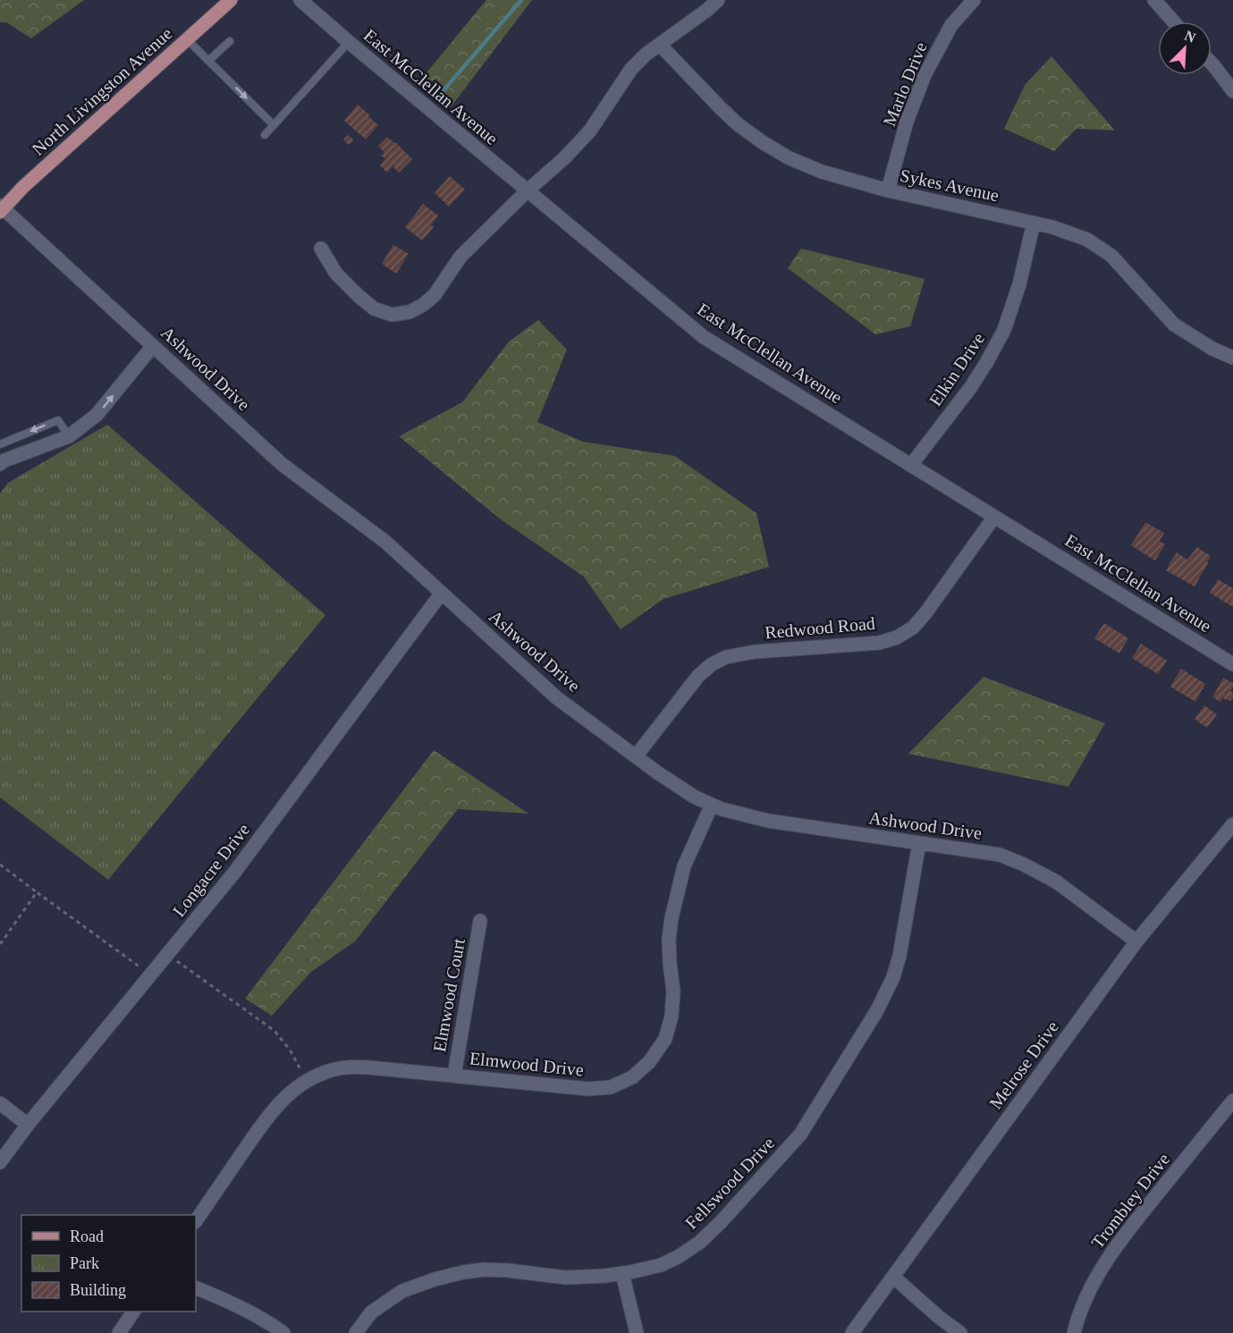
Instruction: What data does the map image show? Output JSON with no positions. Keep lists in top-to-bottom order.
{
  "streets": {
    "main road": ["North Livingston Avenue"],
    "street": [
      "Marlo Drive",
      "East McClellan Avenue",
      "Sykes Avenue",
      "Ashwood Drive",
      "Elkin Drive",
      "Redwood Road",
      "Longacre Drive",
      "Elmwood Court",
      "Elmwood Drive",
      "Melrose Drive",
      "Fellswood Drive",
      "Trombley Drive"
    ]
  },
  "crossings": [
    ["Marlo Drive", "Sykes Avenue"],
    ["East McClellan Avenue", "Elkin Drive"],
    ["East McClellan Avenue", "Redwood Road"],
    ["North Livingston Avenue", "Ashwood Drive"],
    ["Sykes Avenue", "Elkin Drive"],
    ["Ashwood Drive", "Redwood Road"],
    ["Ashwood Drive", "Longacre Drive"],
    ["Ashwood Drive", "Elmwood Drive"],
    ["Ashwood Drive", "Melrose Drive"],
    ["Ashwood Drive", "Fellswood Drive"],
    ["Elmwood Court", "Elmwood Drive"]
  ],
  "legend": ["Road", "Park", "Building"],
  "north": "top right"
}
